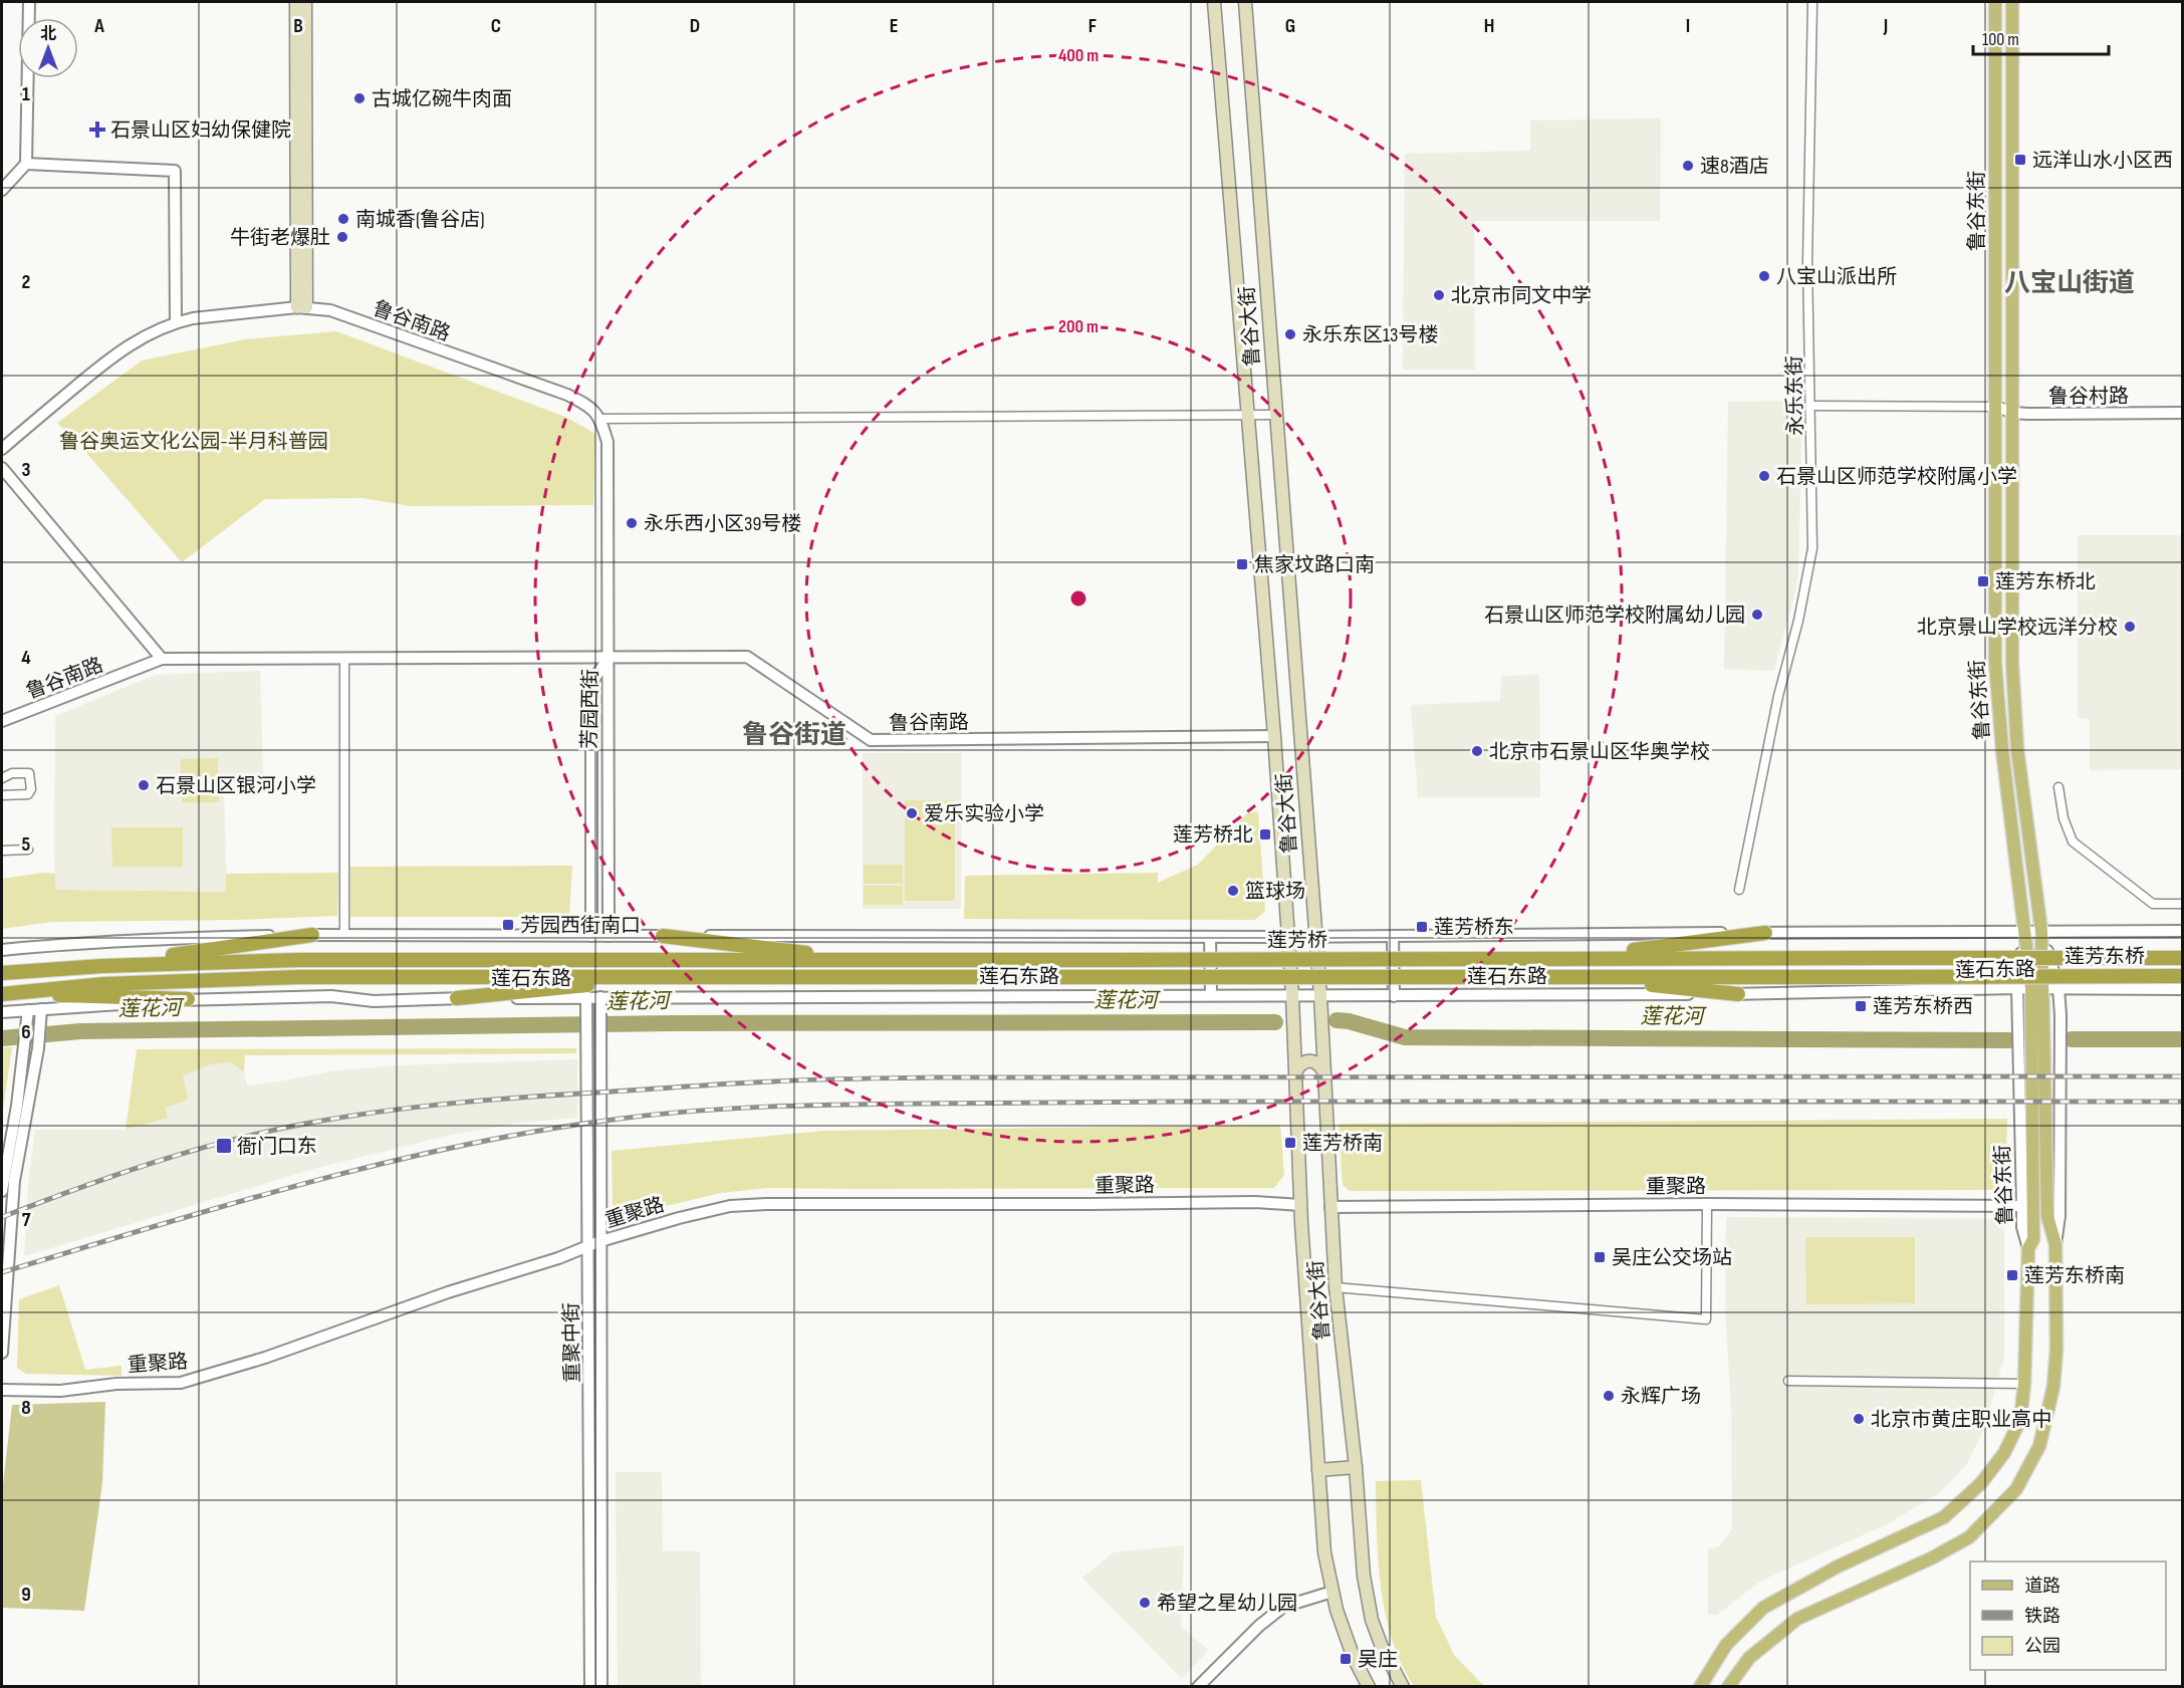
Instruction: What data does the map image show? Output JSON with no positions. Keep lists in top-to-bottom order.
{
  "streets": {
    "highway": ["莲芳桥", "莲芳东桥", "莲石东路"],
    "main road": ["鲁谷东街", "鲁谷大街"],
    "street": [
      "鲁谷南路",
      "永乐东街",
      "鲁谷村路",
      "芳园西街",
      "重聚路",
      "重聚中街"
    ]
  },
  "crossings": [
    ["鲁谷东街", "鲁谷村路"],
    ["鲁谷东街", "莲石东路"],
    ["鲁谷东街", "重聚路"],
    ["鲁谷南路", "鲁谷大街"],
    ["鲁谷南路", "芳园西街"],
    ["鲁谷大街", "莲石东路"],
    ["鲁谷大街", "重聚路"],
    ["芳园西街", "莲石东路"],
    ["莲芳桥", "莲石东路"],
    ["莲芳东桥", "莲石东路"],
    ["莲石东路", "重聚中街"],
    ["重聚路", "重聚中街"]
  ],
  "districts": ["八宝山街道", "鲁谷街道"],
  "water": ["莲花河"],
  "parks": ["鲁谷奥运文化公园-半月科普园"],
  "places": {
    "other": [
      "古城亿碗牛肉面",
      "速8酒店",
      "南城香(鲁谷店)",
      "牛街老爆肚",
      "八宝山派出所",
      "北京市同文中学",
      "永乐东区13号楼",
      "石景山区师范学校附属小学",
      "永乐西小区39号楼",
      "石景山区师范学校附属幼儿园",
      "北京景山学校远洋分校",
      "北京市石景山区华奥学校",
      "石景山区银河小学",
      "爱乐实验小学",
      "篮球场",
      "永辉广场",
      "北京市黄庄职业高中",
      "希望之星幼儿园"
    ],
    "health": ["石景山区妇幼保健院"],
    "transit": [
      "远洋山水小区西",
      "焦家坟路口南",
      "莲芳东桥北",
      "莲芳桥北",
      "芳园西街南口",
      "莲芳桥东",
      "莲芳东桥西",
      "莲芳桥南",
      "衙门口东",
      "吴庄公交场站",
      "莲芳东桥南",
      "吴庄"
    ]
  },
  "legend": ["道路", "铁路", "公园"],
  "scale_bar": "100 m",
  "north": "top",
  "grid": {
    "columns": [
      "A",
      "B",
      "C",
      "D",
      "E",
      "F",
      "G",
      "H",
      "I",
      "J"
    ],
    "rows": [
      "1",
      "2",
      "3",
      "4",
      "5",
      "6",
      "7",
      "8",
      "9"
    ]
  },
  "rings": ["400 m", "200 m"]
}
